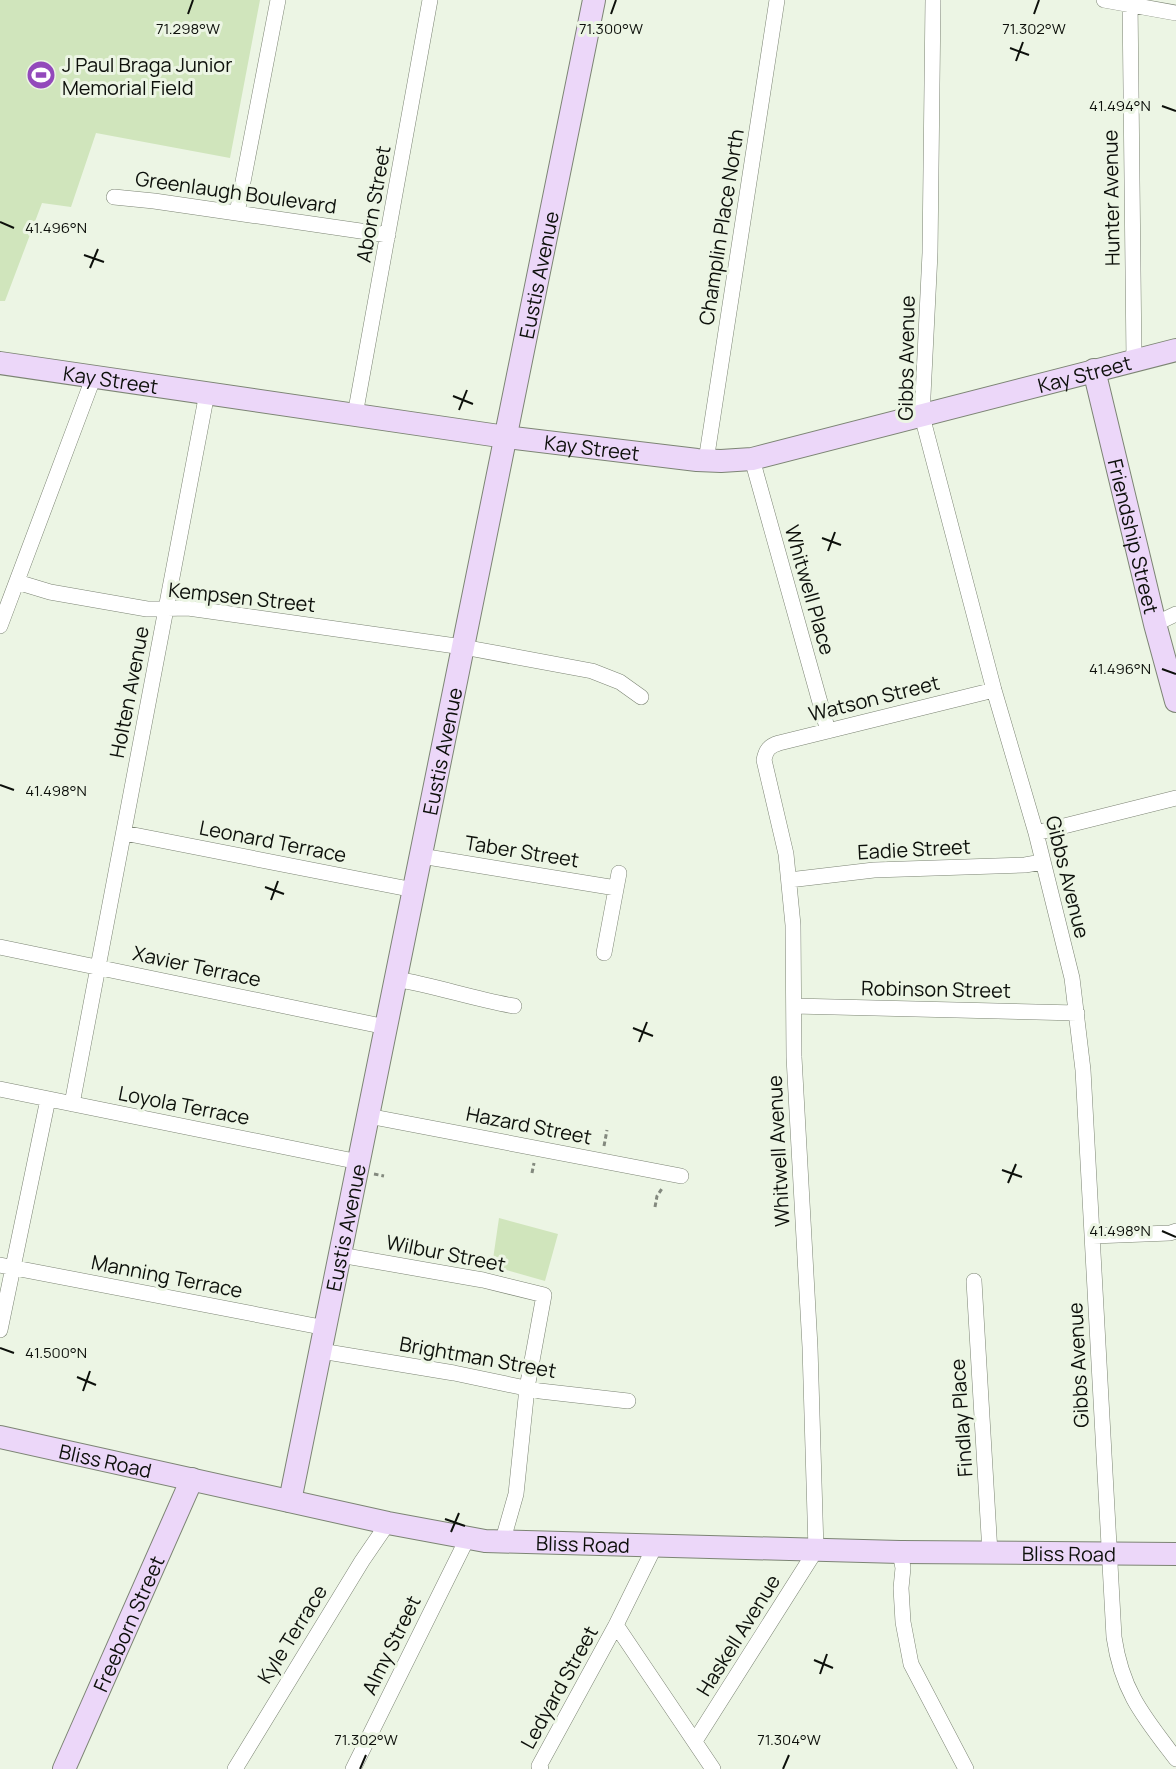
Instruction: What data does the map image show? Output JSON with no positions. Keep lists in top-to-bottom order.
{
  "streets": {
    "street": [
      "Greenlaugh Boulevard",
      "Hunter Avenue",
      "Aborn Street",
      "Champlin Place North",
      "Eustis Avenue",
      "Gibbs Avenue",
      "Kay Street",
      "Friendship Street",
      "Whitwell Place",
      "Kempsen Street",
      "Holten Avenue",
      "Watson Street",
      "Leonard Terrace",
      "Eadie Street",
      "Taber Street",
      "Xavier Terrace",
      "Robinson Street",
      "Loyola Terrace",
      "Hazard Street",
      "Whitwell Avenue",
      "Wilbur Street",
      "Manning Terrace",
      "Brightman Street",
      "Findlay Place",
      "Bliss Road",
      "Freeborn Street",
      "Kyle Terrace",
      "Haskell Avenue",
      "Almy Street",
      "Ledyard Street"
    ]
  },
  "crossings": [
    ["Greenlaugh Boulevard", "Aborn Street"],
    ["Hunter Avenue", "Kay Street"],
    ["Aborn Street", "Kay Street"],
    ["Champlin Place North", "Kay Street"],
    ["Eustis Avenue", "Kay Street"],
    ["Eustis Avenue", "Kempsen Street"],
    ["Eustis Avenue", "Leonard Terrace"],
    ["Eustis Avenue", "Taber Street"],
    ["Eustis Avenue", "Xavier Terrace"],
    ["Eustis Avenue", "Loyola Terrace"],
    ["Eustis Avenue", "Hazard Street"],
    ["Eustis Avenue", "Wilbur Street"],
    ["Eustis Avenue", "Manning Terrace"],
    ["Eustis Avenue", "Brightman Street"],
    ["Eustis Avenue", "Bliss Road"],
    ["Gibbs Avenue", "Kay Street"],
    ["Gibbs Avenue", "Watson Street"],
    ["Gibbs Avenue", "Eadie Street"],
    ["Gibbs Avenue", "Robinson Street"],
    ["Gibbs Avenue", "Bliss Road"],
    ["Kay Street", "Friendship Street"],
    ["Kay Street", "Whitwell Place"],
    ["Kay Street", "Holten Avenue"],
    ["Whitwell Place", "Watson Street"],
    ["Kempsen Street", "Holten Avenue"],
    ["Holten Avenue", "Leonard Terrace"],
    ["Holten Avenue", "Xavier Terrace"],
    ["Holten Avenue", "Loyola Terrace"],
    ["Watson Street", "Whitwell Avenue"],
    ["Eadie Street", "Whitwell Avenue"],
    ["Robinson Street", "Whitwell Avenue"],
    ["Whitwell Avenue", "Bliss Road"],
    ["Whitwell Avenue", "Haskell Avenue"],
    ["Wilbur Street", "Brightman Street"],
    ["Findlay Place", "Bliss Road"],
    ["Bliss Road", "Freeborn Street"],
    ["Bliss Road", "Kyle Terrace"],
    ["Bliss Road", "Haskell Avenue"],
    ["Bliss Road", "Almy Street"],
    ["Bliss Road", "Ledyard Street"]
  ],
  "places": {
    "sports": ["J Paul Braga Junior Memorial Field"]
  },
  "coordinates": [
    "71.298°W",
    "71.300°W",
    "71.302°W",
    "41.494°N",
    "41.496°N",
    "41.498°N",
    "41.500°N",
    "71.304°W"
  ]
}
